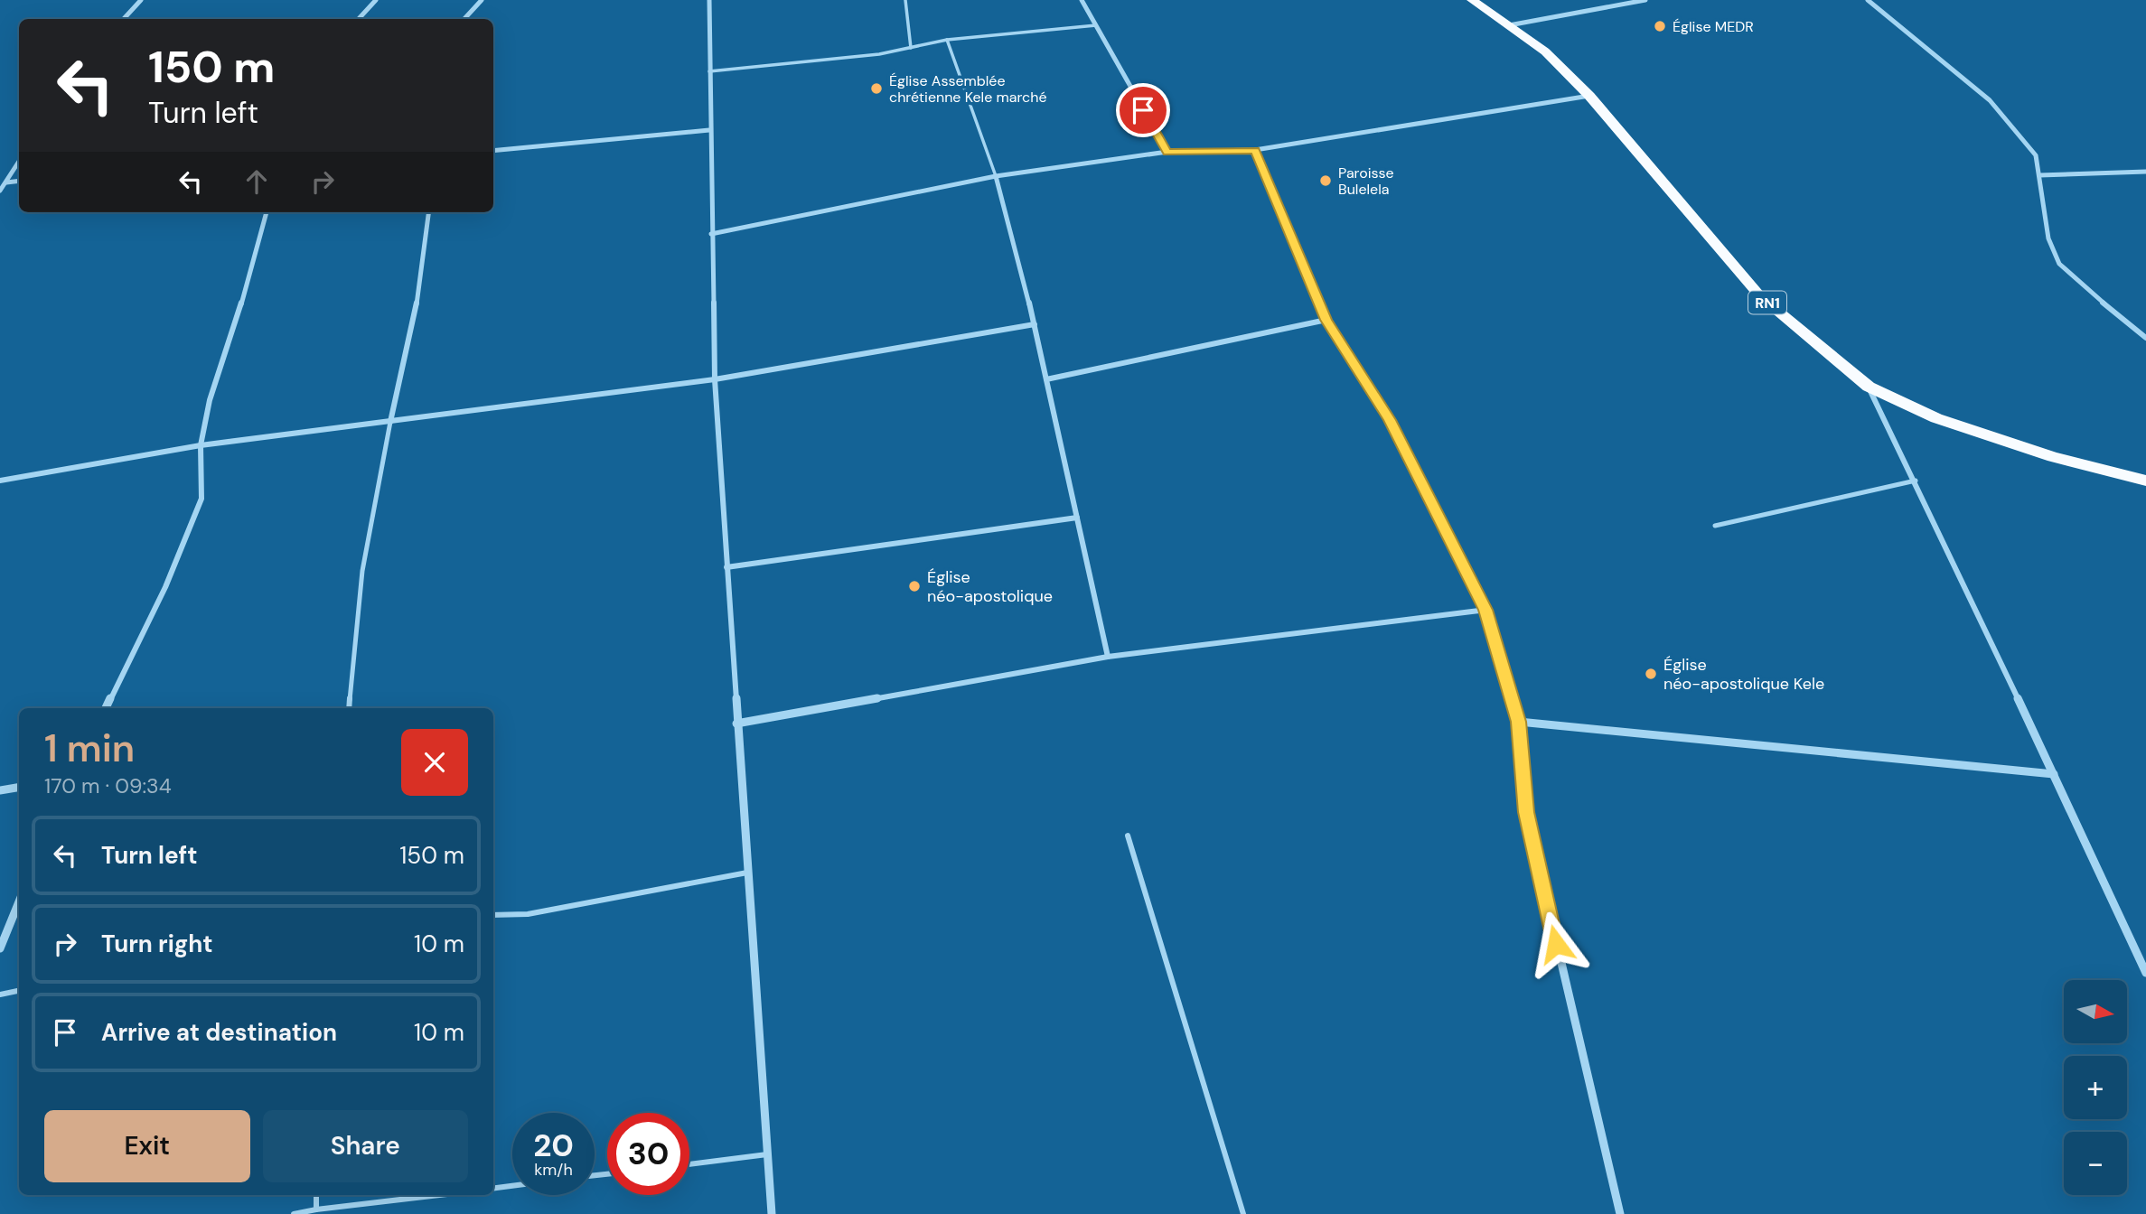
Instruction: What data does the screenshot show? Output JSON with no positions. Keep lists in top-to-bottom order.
{
  "streets": {
    "highway": ["RN1"]
  },
  "places": [
    "Église MEDR",
    "Église Assemblée chrétienne Kele marché",
    "Paroisse Bulelela",
    "Église néo-apostolique",
    "Église néo-apostolique Kele"
  ],
  "north": "right",
  "page": {
    "turn": ["150 m", "Turn left"],
    "heading": ["1 min", "170 m · 09:34"],
    "list": [
      {
        "name": "Turn left",
        "value": "150 m"
      },
      {
        "name": "Turn right",
        "value": "10 m"
      },
      {
        "name": "Arrive at destination",
        "value": "10 m"
      }
    ],
    "map_buttons": ["+", "−"],
    "buttons": ["Exit", "Share"],
    "speed": "20 km/h",
    "limit": "30"
  }
}
